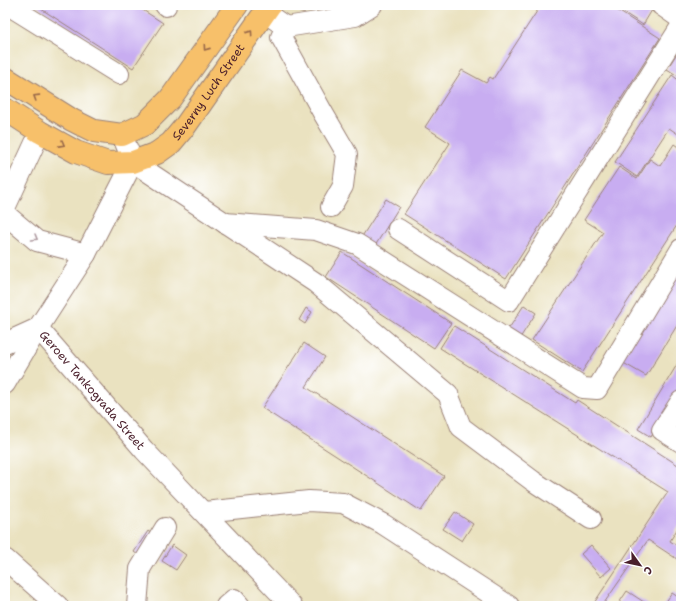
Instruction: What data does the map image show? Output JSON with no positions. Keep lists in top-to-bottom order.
{
  "streets": {
    "main road": ["Severny Luch Street"],
    "street": ["Geroev Tankograda Street"]
  },
  "crossings": [
    ["Severny Luch Street", "Geroev Tankograda Street"]
  ],
  "north": "bottom right"
}
